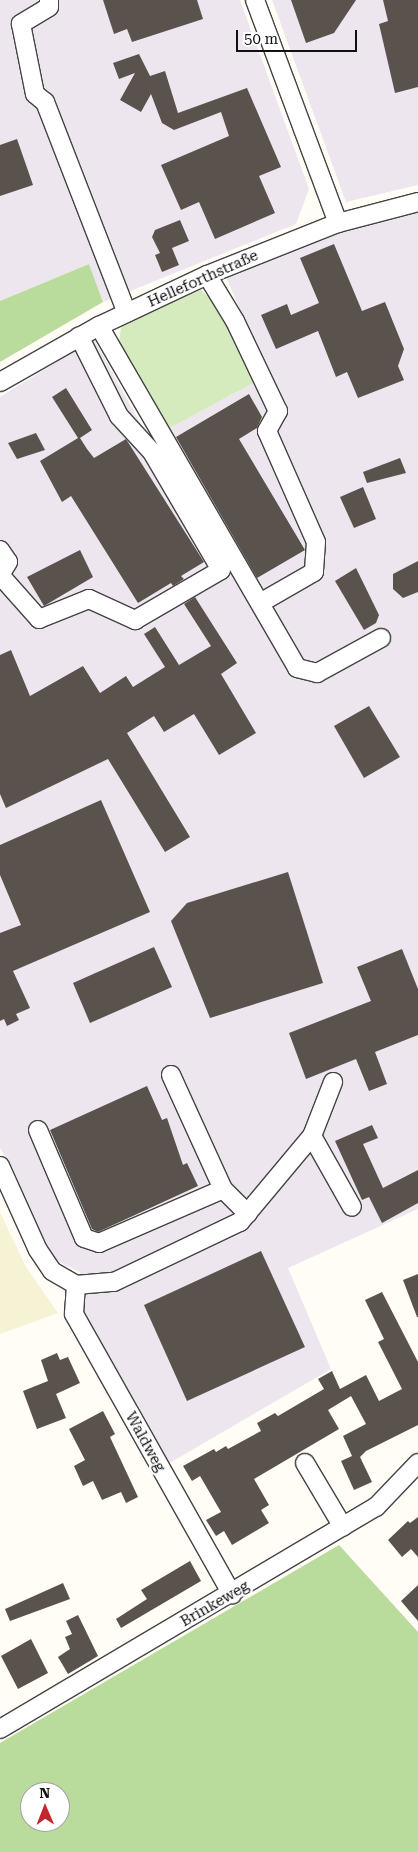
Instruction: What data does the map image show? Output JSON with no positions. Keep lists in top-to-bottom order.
{
  "streets": {
    "street": ["Helleforthstraße", "Waldweg", "Brinkeweg"]
  },
  "crossings": [
    ["Waldweg", "Brinkeweg"]
  ],
  "scale_bar": "50 m",
  "north": "top"
}
